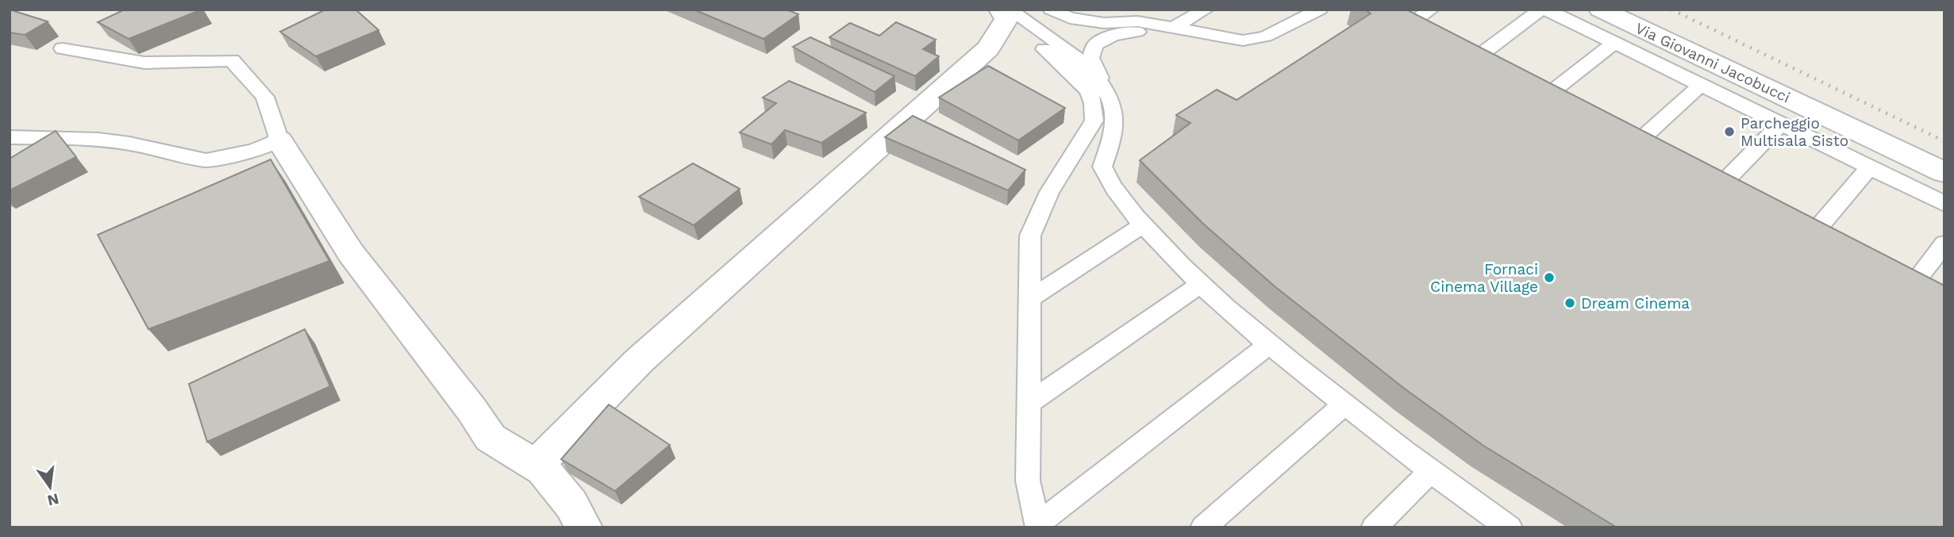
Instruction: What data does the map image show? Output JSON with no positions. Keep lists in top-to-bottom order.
{
  "streets": {
    "street": ["Via Giovanni Jacobucci"]
  },
  "places": ["Parcheggio Multisala Sisto", "Fornaci Cinema Village", "Dream Cinema"],
  "north": "bottom"
}
